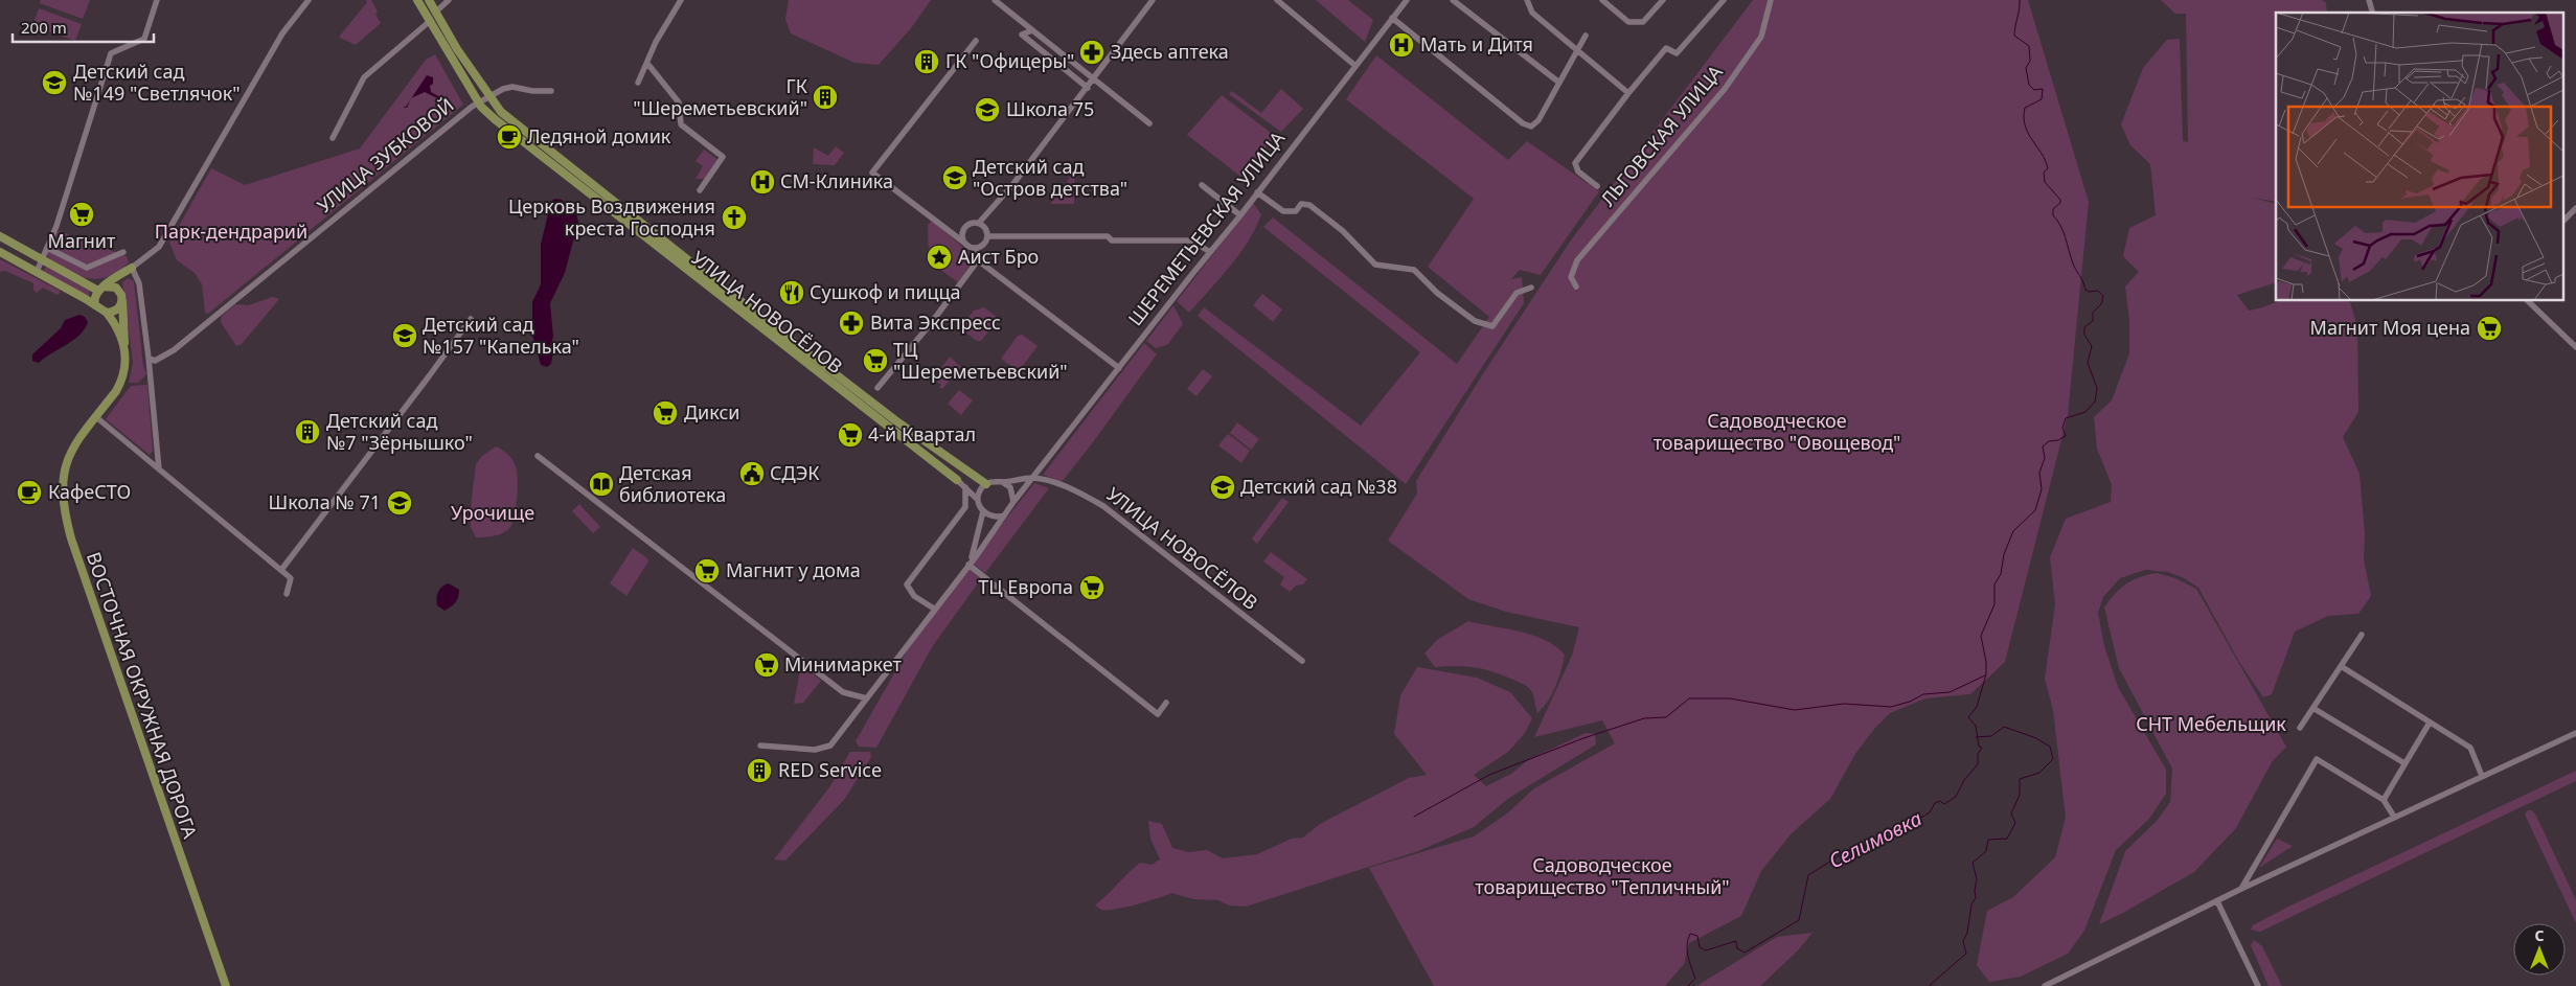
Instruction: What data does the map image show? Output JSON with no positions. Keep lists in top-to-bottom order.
{
  "streets": {
    "main road": ["УЛИЦА НОВОСЁЛОВ", "ВОСТОЧНАЯ ОКРУЖНАЯ ДОРОГА"],
    "street": ["ЛЬГОВСКАЯ УЛИЦА", "УЛИЦА ЗУБКОВОЙ", "ШЕРЕМЕТЬЕВСКАЯ УЛИЦА"]
  },
  "crossings": [
    ["УЛИЦА ЗУБКОВОЙ", "УЛИЦА НОВОСЁЛОВ"],
    ["ШЕРЕМЕТЬЕВСКАЯ УЛИЦА", "УЛИЦА НОВОСЁЛОВ"]
  ],
  "water": ["Селимовка"],
  "parks": [
    "Парк-дендрарий",
    "Садоводческое товарищество \"Овощевод\"",
    "Урочище",
    "СНТ Мебельщик",
    "Садоводческое товарищество \"Тепличный\""
  ],
  "places": {
    "hospital": ["Мать и Дитя", "СМ-Клиника"],
    "pharmacy": ["Здесь аптека", "Вита Экспресс"],
    "building": [
      "ГК \"Офицеры\"",
      "ГК \"Шереметьевский\"",
      "Детский сад №7 \"Зёрнышко\"",
      "RED Service"
    ],
    "school or university": [
      "Детский сад №149 \"Светлячок\"",
      "Школа 75",
      "Детский сад \"Остров детства\"",
      "Детский сад №157 \"Капелька\"",
      "Детский сад №38",
      "Школа № 71"
    ],
    "cafe": ["Ледяной домик", "КафеСТО"],
    "supermarket": [
      "Магнит",
      "Магнит Моя цена",
      "ТЦ \"Шереметьевский\"",
      "Дикси",
      "4-й Квартал",
      "Магнит у дома",
      "ТЦ Европа",
      "Минимаркет"
    ],
    "church": ["Церковь Воздвижения креста Господня"],
    "place": ["Аист Бро"],
    "restaurant": ["Сушкоф и пицца"],
    "public building": ["СДЭК"],
    "library": ["Детская библиотека"]
  },
  "scale_bar": "200 m",
  "north": "top"
}
